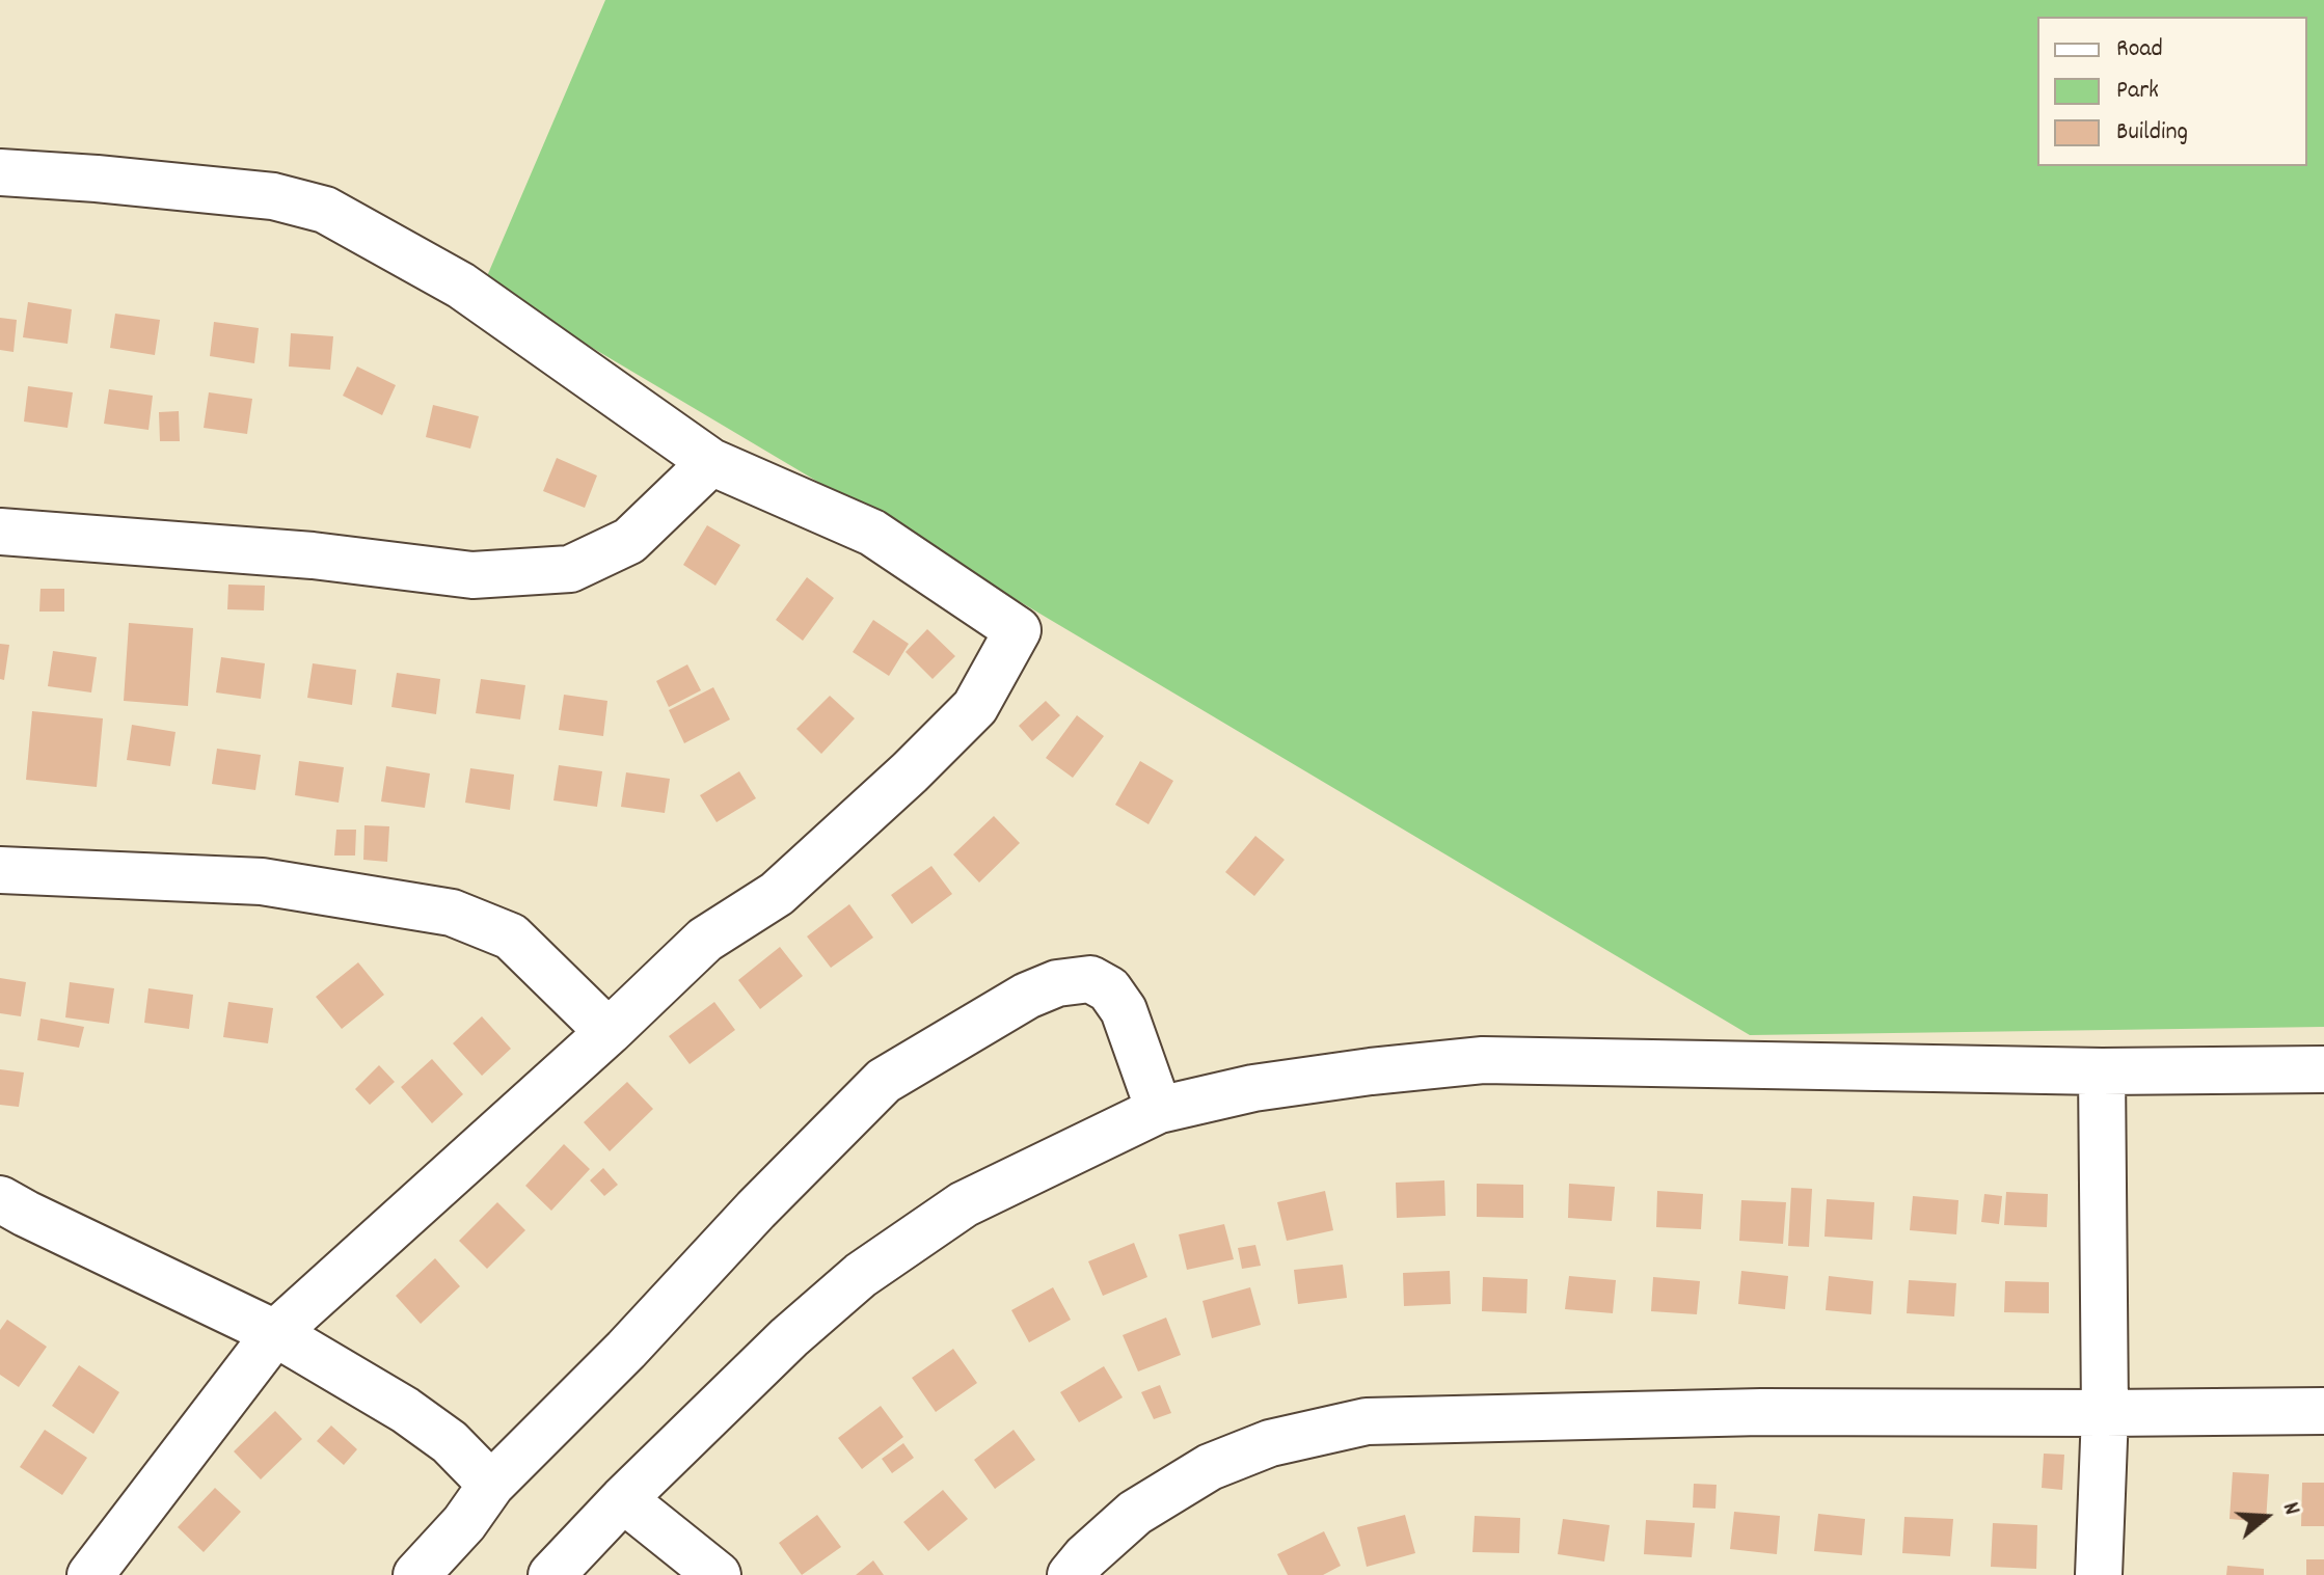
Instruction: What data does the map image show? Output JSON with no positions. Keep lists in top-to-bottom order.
{
  "legend": ["Road", "Park", "Building"],
  "north": "right"
}
